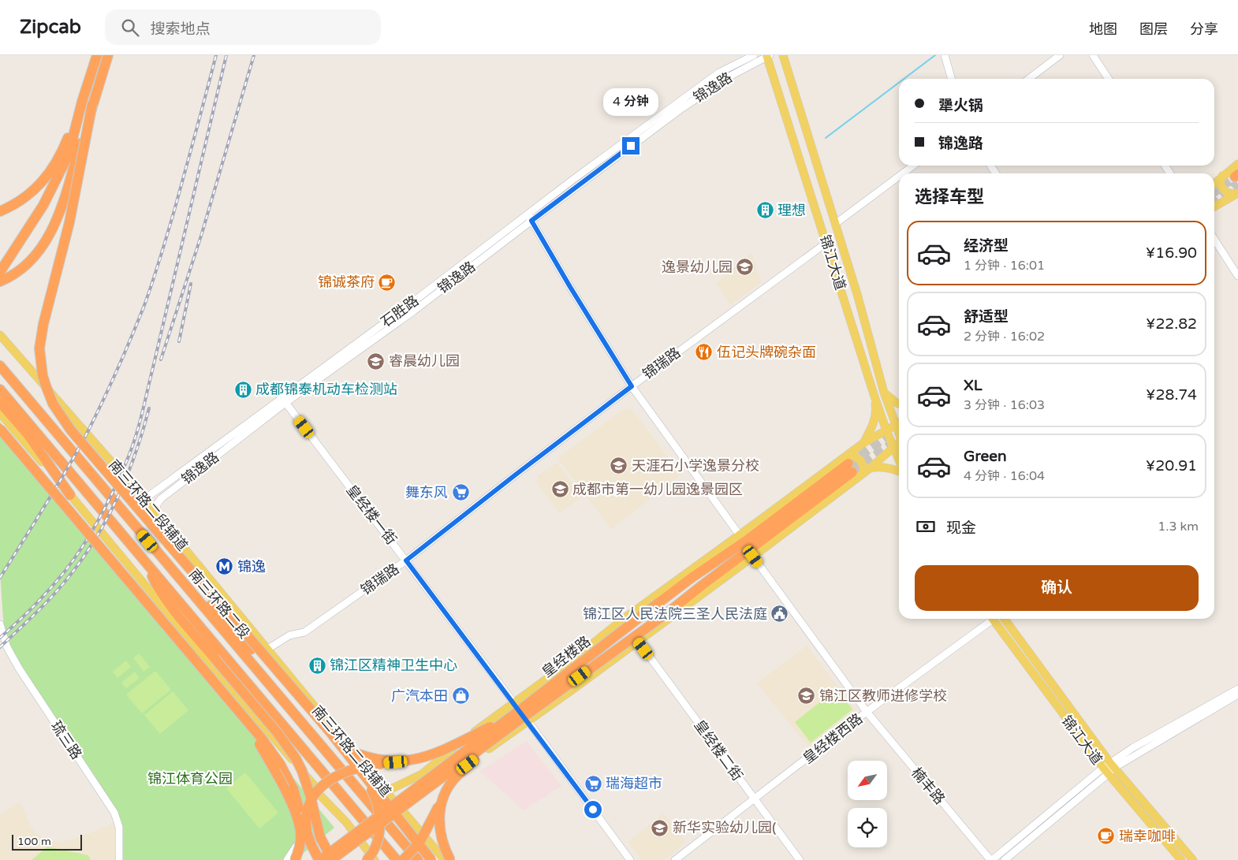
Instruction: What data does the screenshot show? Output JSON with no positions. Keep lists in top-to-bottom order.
{
  "streets": {
    "highway": ["南三环路二段", "皇经楼路"],
    "main road": ["锦江大道", "南三环路二段辅道"],
    "street": [
      "锦逸路",
      "石胜路",
      "锦瑞路",
      "皇经楼一街",
      "皇经楼西路",
      "琉三路",
      "皇经楼二街",
      "楠丰路"
    ]
  },
  "crossings": [
    ["锦逸路", "锦江大道"],
    ["锦逸路", "石胜路"],
    ["锦逸路", "南三环路二段辅道"],
    ["锦逸路", "皇经楼一街"],
    ["锦江大道", "锦瑞路"],
    ["石胜路", "南三环路二段辅道"],
    ["石胜路", "皇经楼一街"],
    ["锦瑞路", "南三环路二段辅道"],
    ["锦瑞路", "皇经楼一街"],
    ["皇经楼西路", "皇经楼二街"],
    ["皇经楼西路", "楠丰路"]
  ],
  "parks": ["锦江体育公园"],
  "places": {
    "building": ["理想", "成都锦泰机动车检测站", "锦江区精神卫生中心"],
    "school or university": [
      "逸景幼儿园",
      "睿晨幼儿园",
      "天涯石小学逸景分校",
      "成都市第一幼儿园逸景园区",
      "锦江区教师进修学校",
      "新华实验幼儿园("
    ],
    "cafe": ["锦诚茶府", "瑞幸咖啡"],
    "restaurant": ["伍记头牌碗杂面"],
    "supermarket": ["舞东风", "瑞海超市"],
    "metro station": ["锦逸"],
    "public building": ["锦江区人民法院三圣人民法庭"],
    "shop": ["广汽本田"]
  },
  "scale_bar": "100 m",
  "north": "bottom left",
  "page": {
    "header": "Zipcab",
    "search": "搜索地点",
    "nav": ["地图", "图层", "分享"],
    "banner": ["犟火锅", "锦逸路"],
    "bubble": "4 分钟",
    "heading": "选择车型",
    "list": [
      {
        "name": "经济型",
        "note": "1 分钟 · 16:01",
        "value": "¥16.90"
      },
      {
        "name": "舒适型",
        "note": "2 分钟 · 16:02",
        "value": "¥22.82"
      },
      {
        "name": "XL",
        "note": "3 分钟 · 16:03",
        "value": "¥28.74"
      },
      {
        "name": "Green",
        "note": "4 分钟 · 16:04",
        "value": "¥20.91"
      }
    ],
    "pay": ["现金", "1.3 km"],
    "buttons": "确认",
    "scale": "100 m"
  }
}
